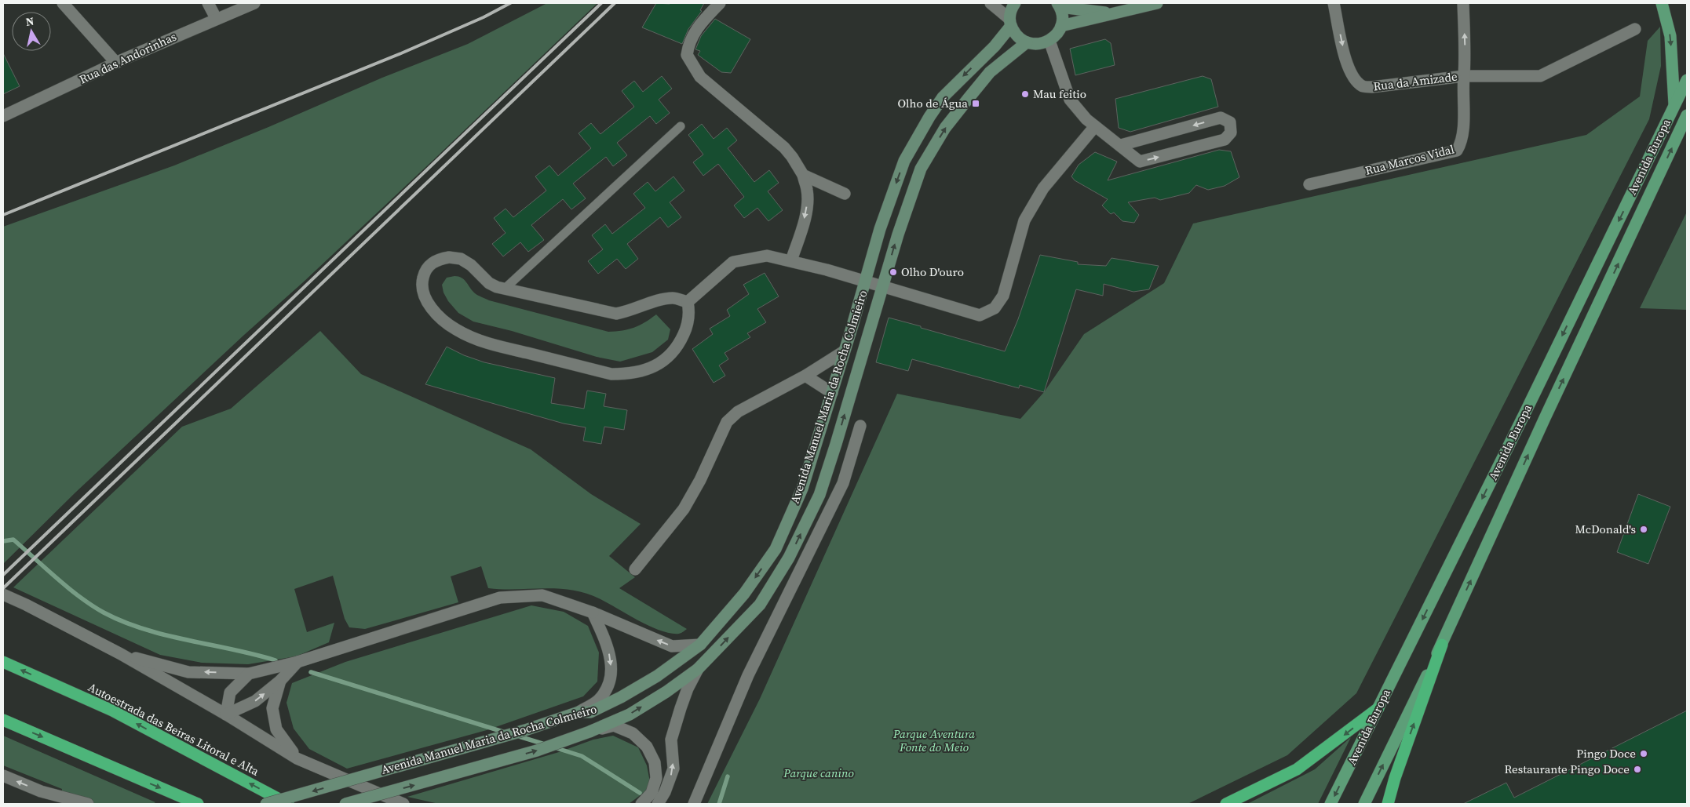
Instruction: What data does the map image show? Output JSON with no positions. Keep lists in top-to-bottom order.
{
  "streets": {
    "highway": ["Autoestrada das Beiras Litoral e Alta"],
    "main road": ["Avenida Europa", "Avenida Manuel Maria da Rocha Colmieiro"],
    "street": ["Rua das Andorinhas", "Rua da Amizade", "Rua Marcos Vidal"]
  },
  "crossings": [
    ["Rua da Amizade", "Rua Marcos Vidal"]
  ],
  "parks": ["Parque Aventura Fonte do Meio", "Parque canino"],
  "places": {
    "other": [
      "Mau feitio",
      "Olho D'ouro",
      "McDonald's",
      "Pingo Doce",
      "Restaurante Pingo Doce"
    ],
    "transit": ["Olho de Água"]
  },
  "north": "top"
}
